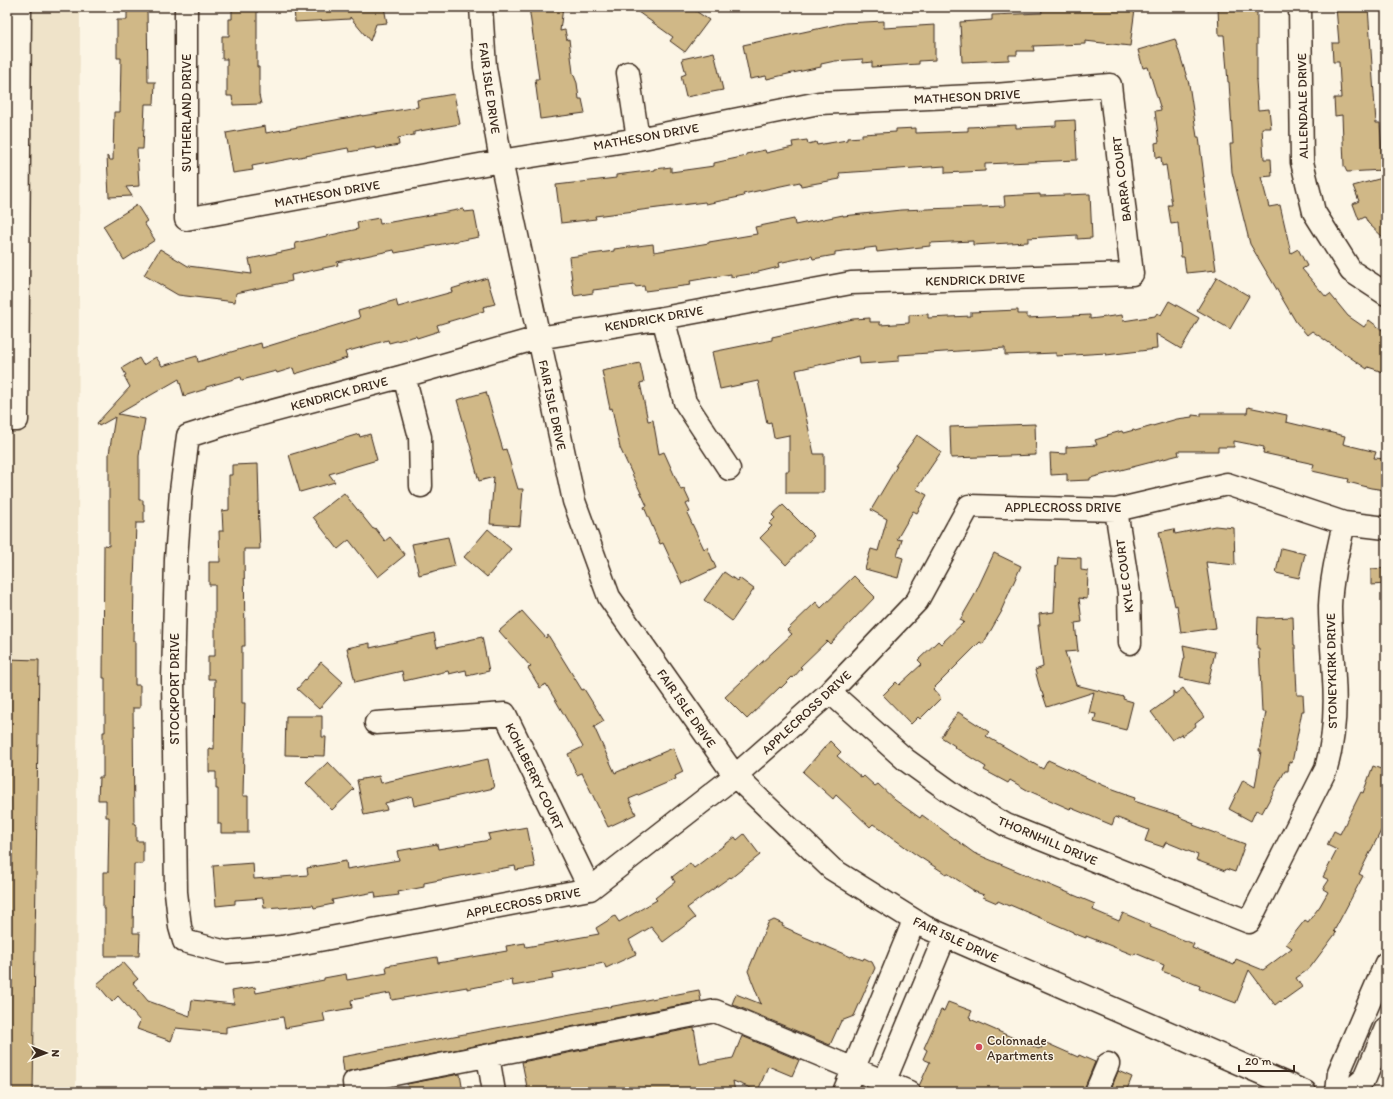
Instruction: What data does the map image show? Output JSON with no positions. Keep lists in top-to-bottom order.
{
  "streets": {
    "street": [
      "FAIR ISLE DRIVE",
      "MATHESON DRIVE",
      "ALLENDALE DRIVE",
      "SUTHERLAND DRIVE",
      "BARRA COURT",
      "KENDRICK DRIVE",
      "APPLECROSS DRIVE",
      "KYLE COURT",
      "STONEYKIRK DRIVE",
      "STOCKPORT DRIVE",
      "KOHLBERRY COURT",
      "THORNHILL DRIVE"
    ]
  },
  "crossings": [
    ["FAIR ISLE DRIVE", "MATHESON DRIVE"],
    ["FAIR ISLE DRIVE", "KENDRICK DRIVE"],
    ["FAIR ISLE DRIVE", "APPLECROSS DRIVE"],
    ["MATHESON DRIVE", "SUTHERLAND DRIVE"],
    ["MATHESON DRIVE", "BARRA COURT"],
    ["BARRA COURT", "KENDRICK DRIVE"],
    ["KENDRICK DRIVE", "STOCKPORT DRIVE"],
    ["APPLECROSS DRIVE", "KYLE COURT"],
    ["APPLECROSS DRIVE", "STONEYKIRK DRIVE"],
    ["APPLECROSS DRIVE", "STOCKPORT DRIVE"],
    ["APPLECROSS DRIVE", "KOHLBERRY COURT"],
    ["APPLECROSS DRIVE", "THORNHILL DRIVE"],
    ["STONEYKIRK DRIVE", "THORNHILL DRIVE"]
  ],
  "places": ["Colonnade Apartments"],
  "scale_bar": "20 m",
  "north": "right"
}
